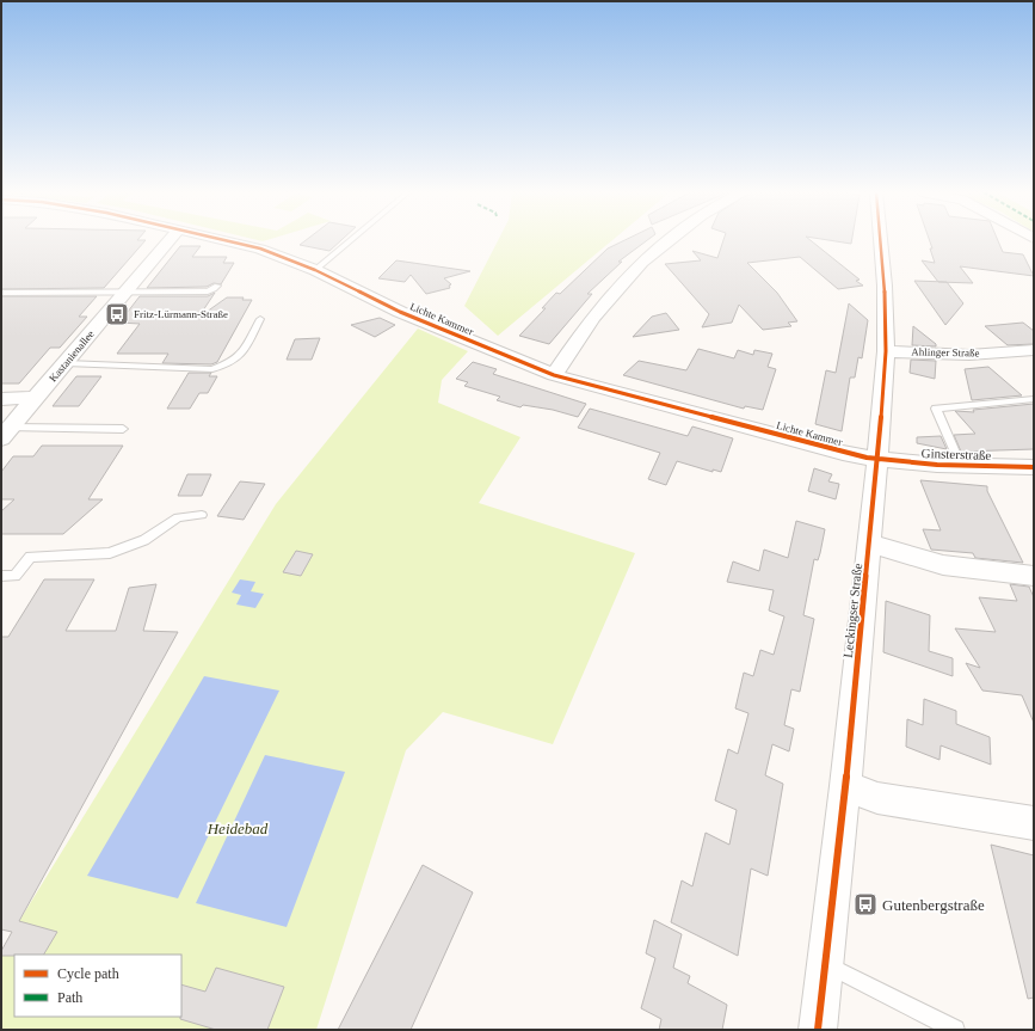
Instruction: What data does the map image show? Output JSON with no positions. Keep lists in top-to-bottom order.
{
  "streets": {
    "street": [
      "Lichte Kammer",
      "Ahlinger Straße",
      "Kastanienallee",
      "Ginsterstraße",
      "Leckingser Straße"
    ]
  },
  "crossings": [
    ["Lichte Kammer", "Ginsterstraße"],
    ["Lichte Kammer", "Leckingser Straße"],
    ["Ahlinger Straße", "Leckingser Straße"],
    ["Ginsterstraße", "Leckingser Straße"]
  ],
  "parks": ["Heidebad"],
  "places": {
    "bus stop": ["Fritz-Lürmann-Straße", "Gutenbergstraße"]
  },
  "legend": ["Cycle path", "Path"]
}
